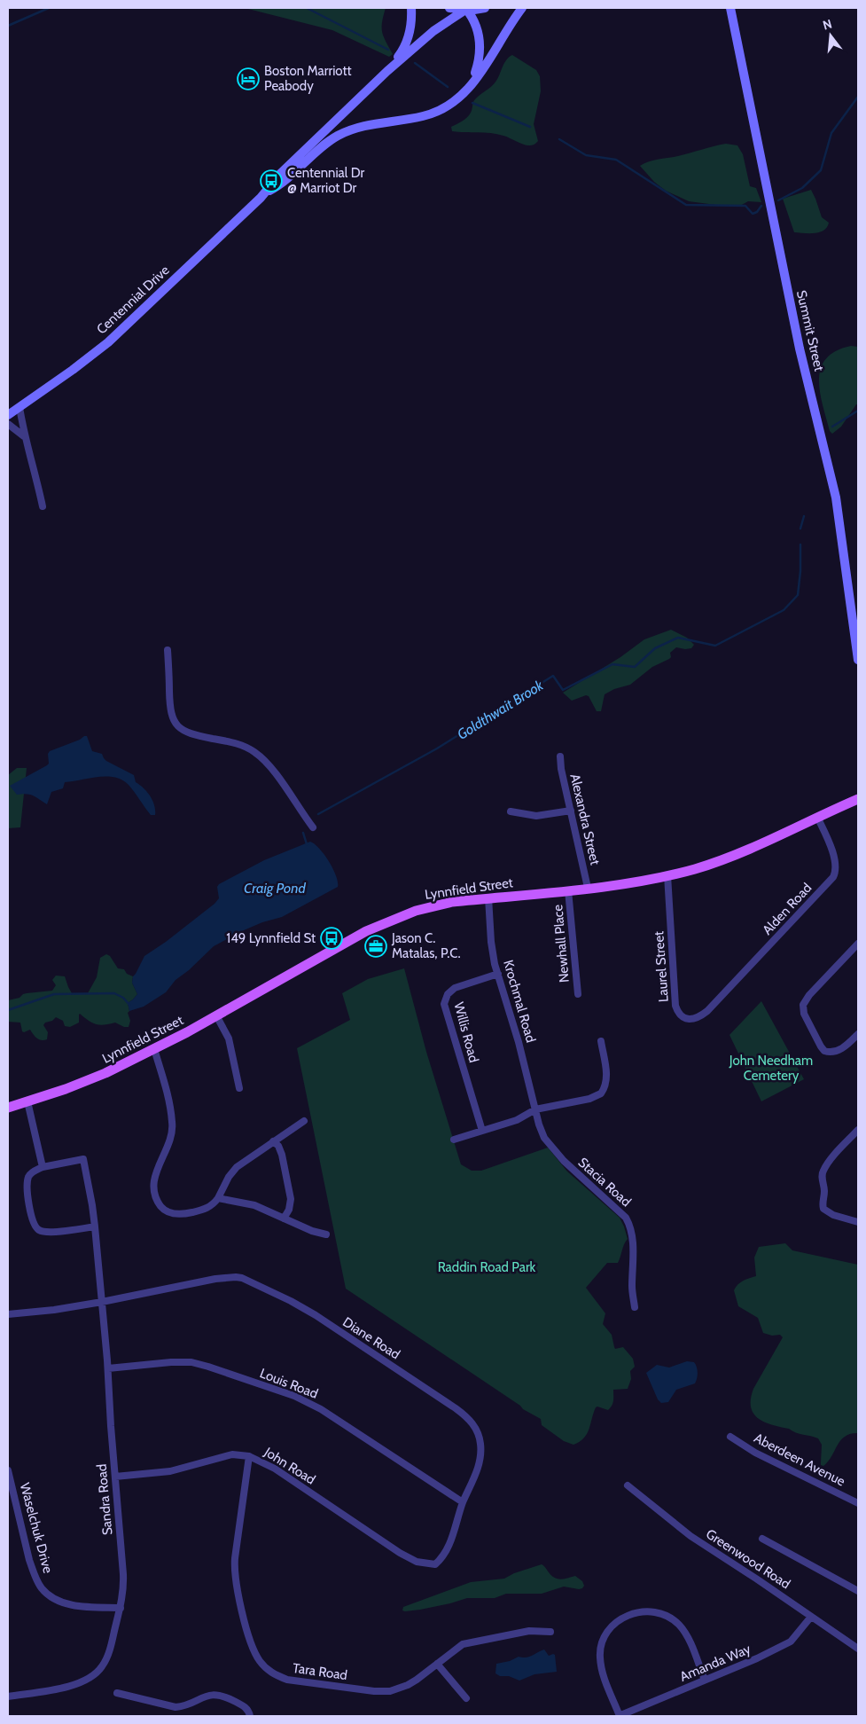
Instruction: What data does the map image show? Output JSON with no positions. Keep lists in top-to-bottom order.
{
  "streets": {
    "main road": ["Lynnfield Street"],
    "street": [
      "Centennial Drive",
      "Summit Street",
      "Alexandra Street",
      "Alden Road",
      "Newhall Place",
      "Laurel Street",
      "Krochmal Road",
      "Willis Road",
      "Stacia Road",
      "Diane Road",
      "Louis Road",
      "Aberdeen Avenue",
      "John Road",
      "Sandra Road",
      "Waselchuk Drive",
      "Greenwood Road",
      "Amanda Way",
      "Tara Road"
    ]
  },
  "crossings": [
    ["Alexandra Street", "Lynnfield Street"],
    ["Lynnfield Street", "Alden Road"],
    ["Lynnfield Street", "Newhall Place"],
    ["Lynnfield Street", "Laurel Street"],
    ["Lynnfield Street", "Krochmal Road"],
    ["Alden Road", "Laurel Street"],
    ["Krochmal Road", "Willis Road"],
    ["Krochmal Road", "Stacia Road"],
    ["Diane Road", "Louis Road"],
    ["Diane Road", "John Road"],
    ["Diane Road", "Sandra Road"],
    ["Louis Road", "Sandra Road"],
    ["John Road", "Sandra Road"],
    ["John Road", "Tara Road"],
    ["Sandra Road", "Waselchuk Drive"],
    ["Greenwood Road", "Amanda Way"]
  ],
  "water": ["Goldthwait Brook", "Craig Pond"],
  "parks": ["John Needham Cemetery", "Raddin Road Park"],
  "places": {
    "hotel": ["Boston Marriott Peabody"],
    "bus stop": ["Centennial Dr @ Marriot Dr", "149 Lynnfield St"],
    "office": ["Jason C. Matalas, P.C."]
  },
  "north": "top"
}
